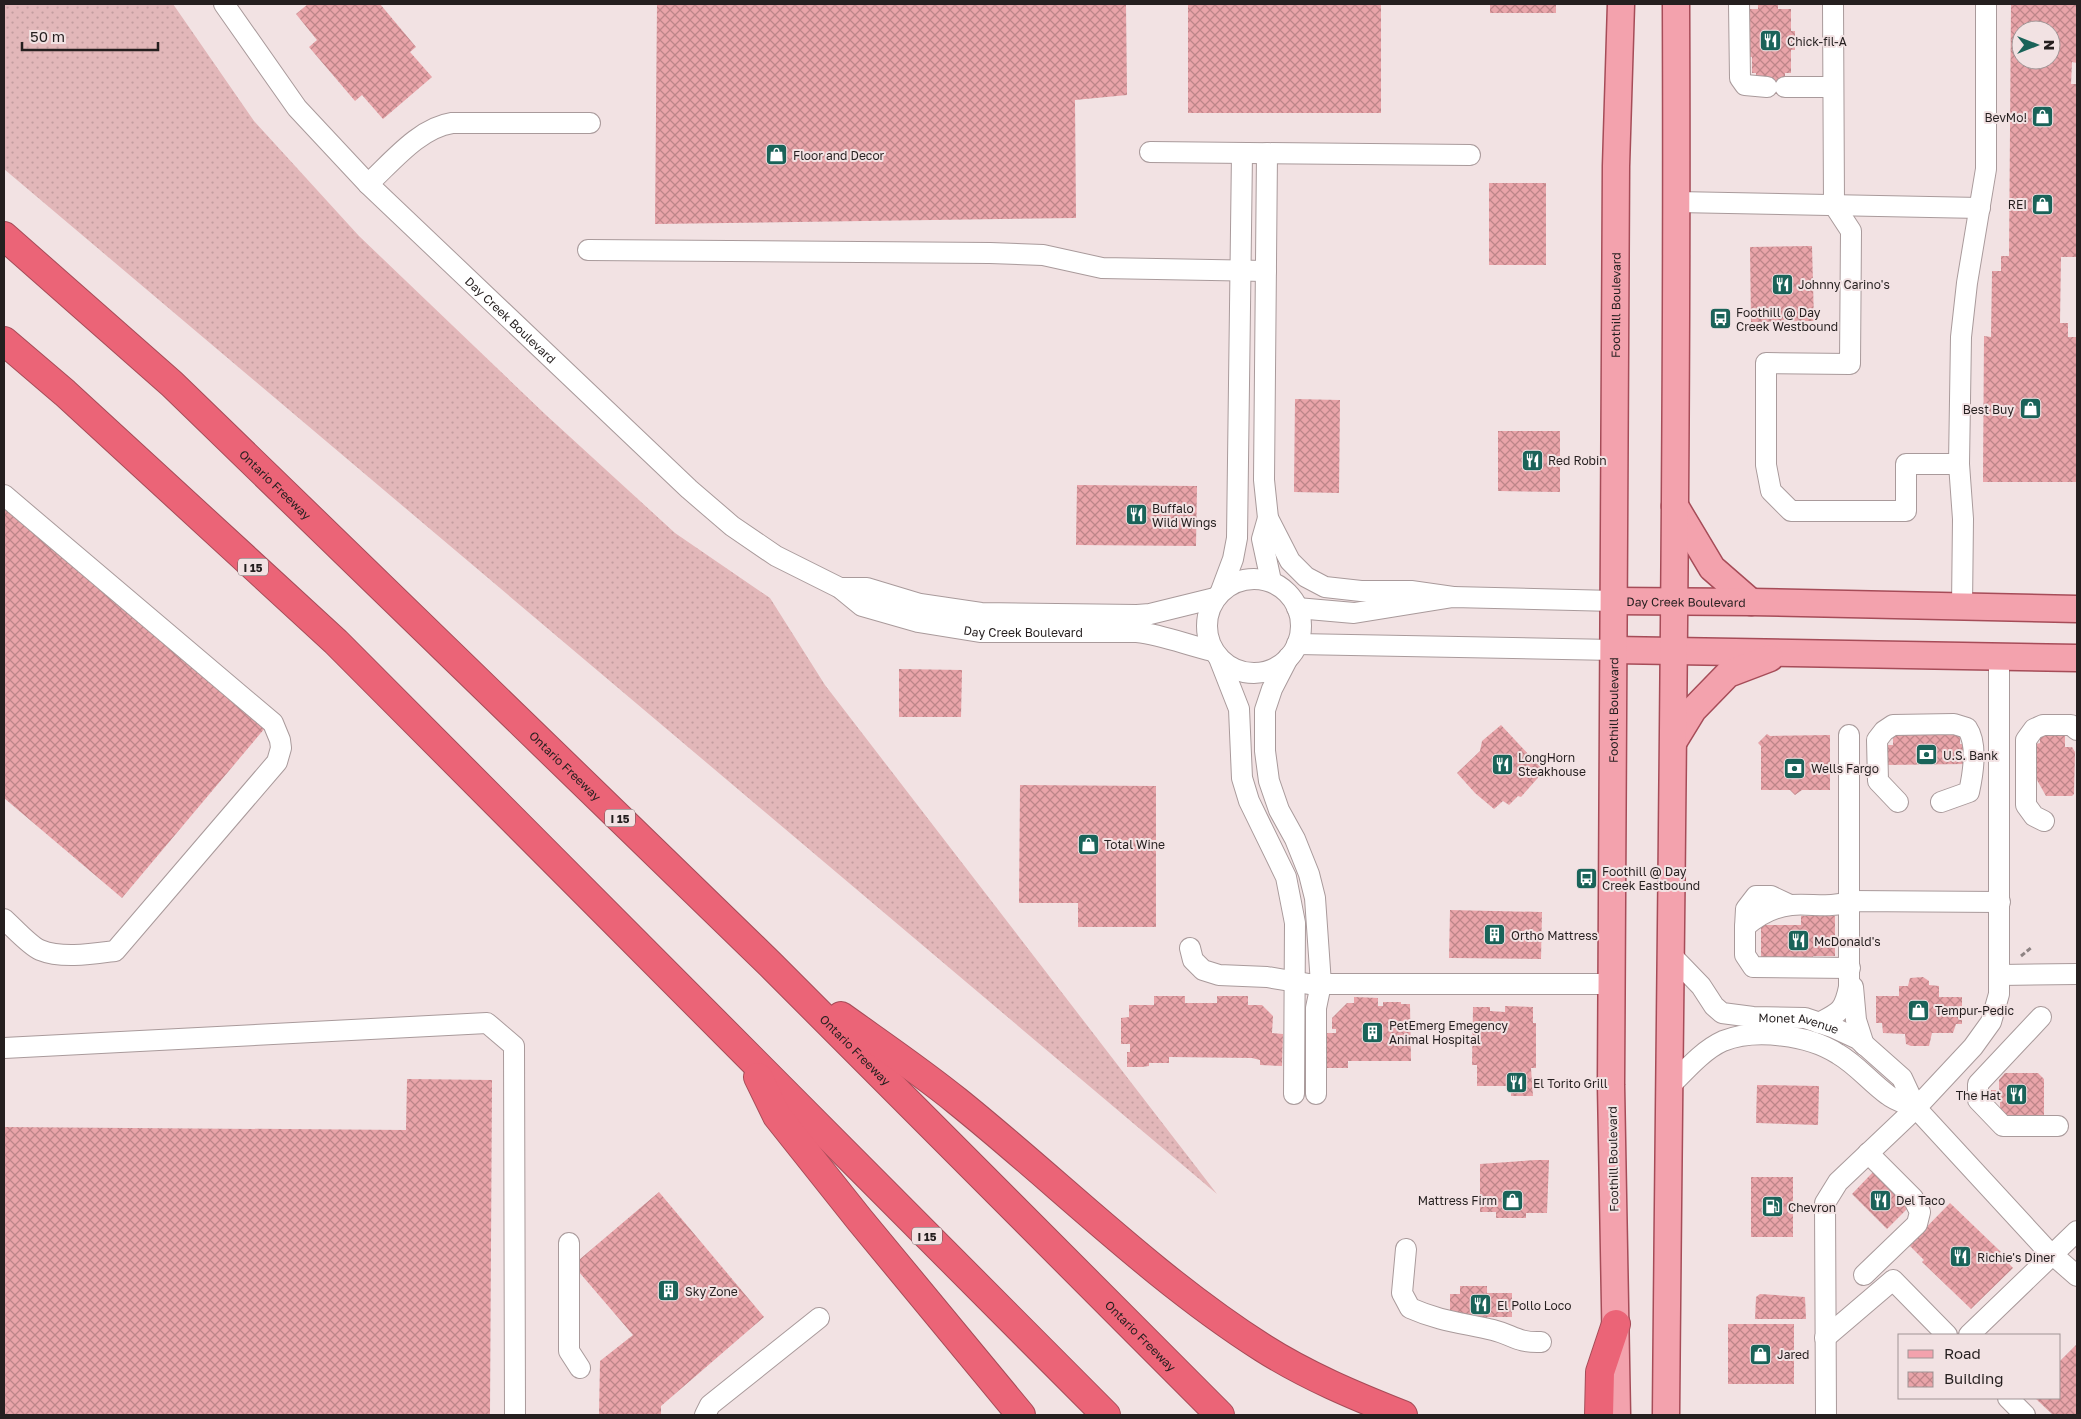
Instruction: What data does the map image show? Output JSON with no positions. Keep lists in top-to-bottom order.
{
  "streets": {
    "highway": ["Ontario Freeway", "I 15"],
    "main road": ["Foothill Boulevard", "Day Creek Boulevard"],
    "street": ["Monet Avenue"]
  },
  "crossings": [
    ["Foothill Boulevard", "Day Creek Boulevard"]
  ],
  "places": {
    "restaurant": [
      "Chick-fil-A",
      "Johnny Carino's",
      "Red Robin",
      "Buffalo Wild Wings",
      "LongHorn Steakhouse",
      "McDonald's",
      "El Torito Grill",
      "The Hat",
      "Del Taco",
      "Richie's Diner",
      "El Pollo Loco"
    ],
    "shop": [
      "BevMo!",
      "Floor and Decor",
      "REI",
      "Best Buy",
      "Total Wine",
      "Tempur-Pedic",
      "Mattress Firm",
      "Jared"
    ],
    "bus stop": ["Foothill @ Day Creek Westbound", "Foothill @ Day Creek Eastbound"],
    "bank": ["U.S. Bank", "Wells Fargo"],
    "building": ["Ortho Mattress", "PetEmerg Emegency Animal Hospital", "Sky Zone"],
    "fuel station": ["Chevron"]
  },
  "legend": ["Road", "Building"],
  "scale_bar": "50 m",
  "north": "right"
}
